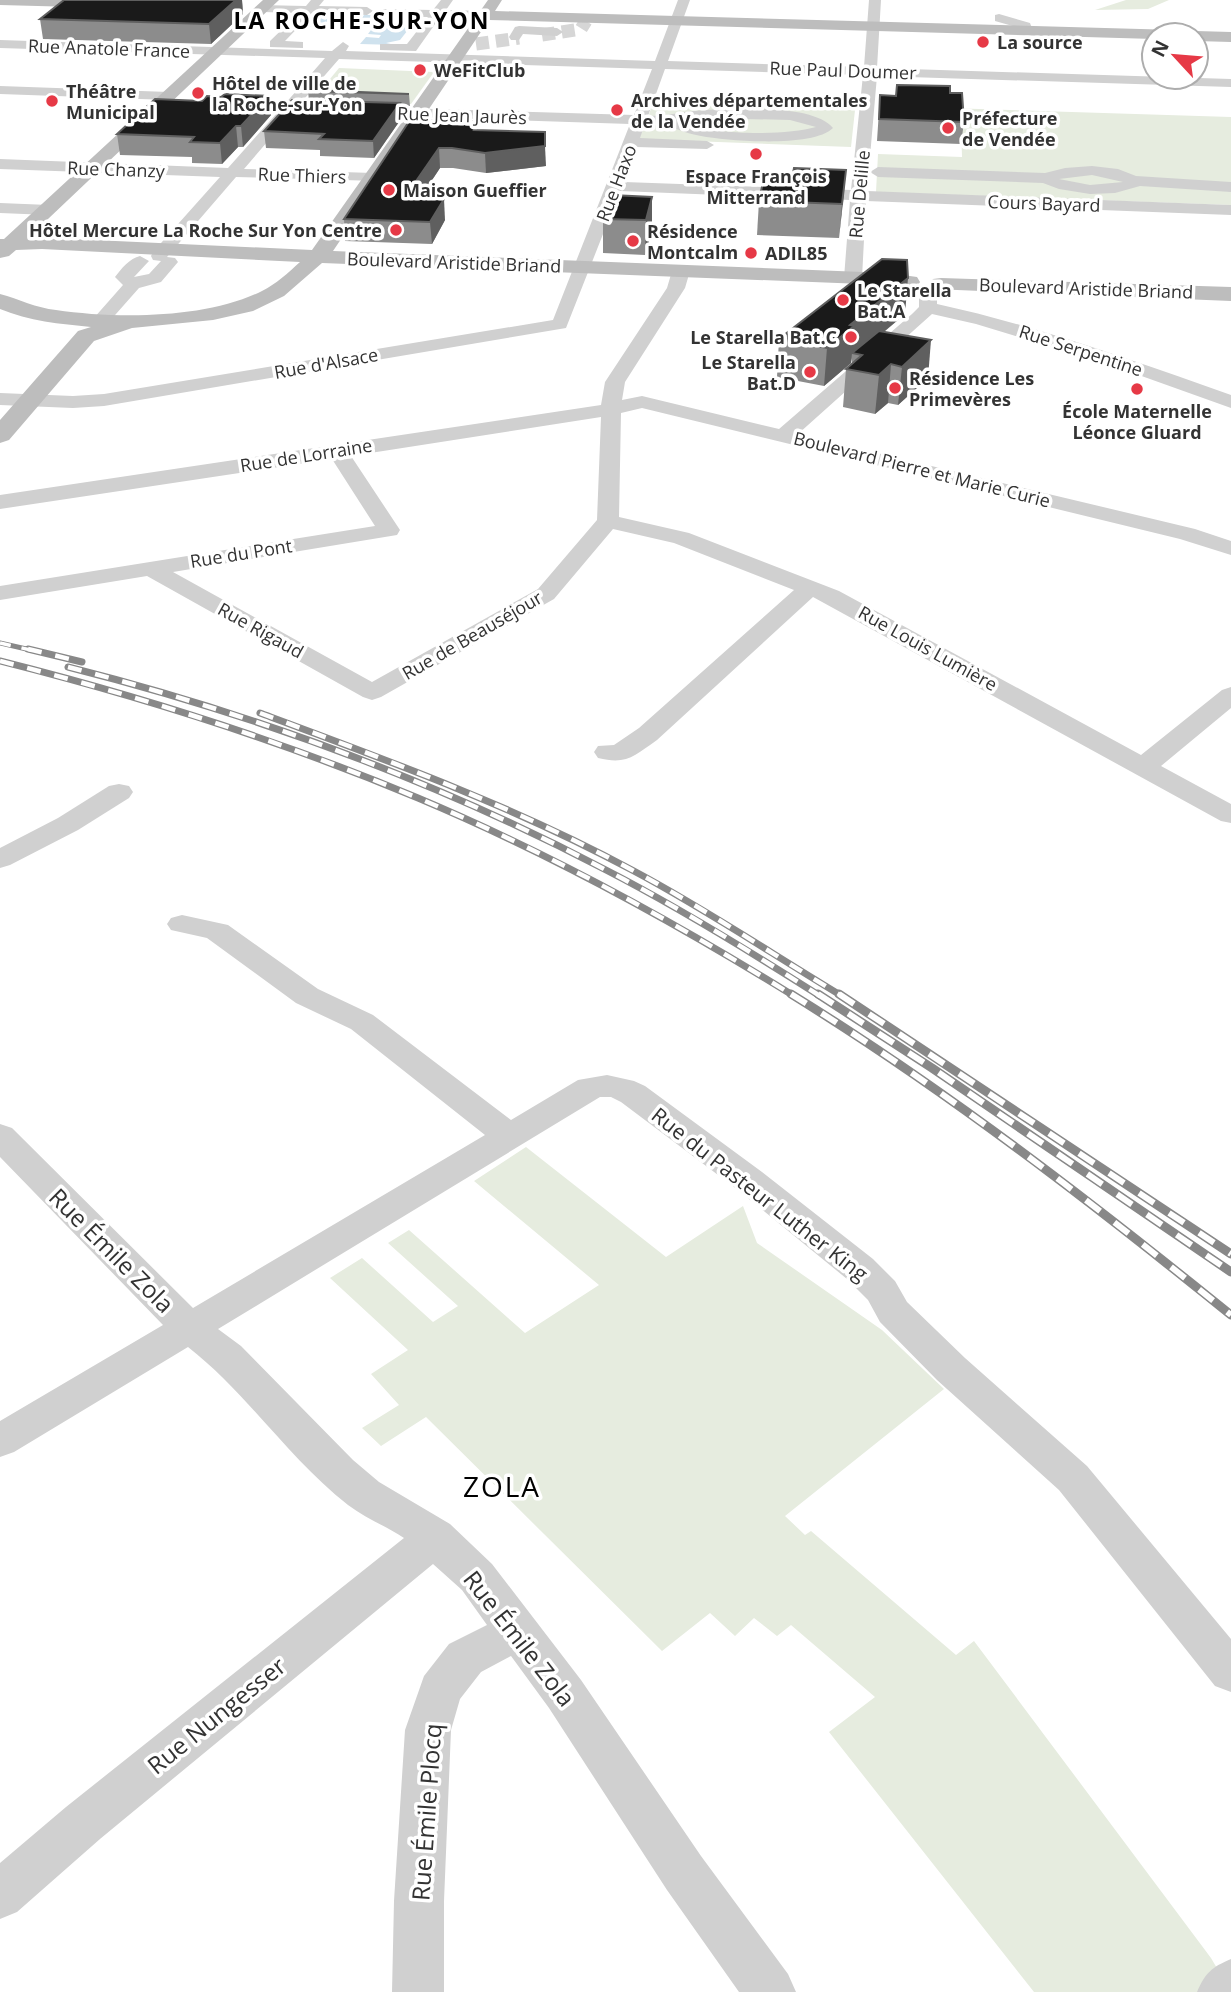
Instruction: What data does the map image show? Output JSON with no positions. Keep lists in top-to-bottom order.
{
  "streets": {
    "street": [
      "Rue Anatole France",
      "Rue Paul Doumer",
      "Rue Jean Jaurès",
      "Rue Chanzy",
      "Rue Thiers",
      "Rue Haxo",
      "Rue Delille",
      "Cours Bayard",
      "Boulevard Aristide Briand",
      "Rue Serpentine",
      "Rue d'Alsace",
      "Rue de Lorraine",
      "Boulevard Pierre et Marie Curie",
      "Rue du Pont",
      "Rue Rigaud",
      "Rue de Beauséjour",
      "Rue Louis Lumière",
      "Rue du Pasteur Luther King",
      "Rue Émile Zola",
      "Rue Nungesser",
      "Rue Émile Plocq"
    ]
  },
  "crossings": [
    ["Rue Anatole France", "Rue Paul Doumer"],
    ["Rue Paul Doumer", "Rue Haxo"],
    ["Rue Paul Doumer", "Rue Delille"],
    ["Rue Jean Jaurès", "Rue Haxo"],
    ["Rue Chanzy", "Rue Thiers"],
    ["Rue Haxo", "Cours Bayard"],
    ["Rue Haxo", "Boulevard Aristide Briand"],
    ["Rue Haxo", "Rue d'Alsace"],
    ["Rue Delille", "Cours Bayard"],
    ["Rue Delille", "Boulevard Aristide Briand"],
    ["Boulevard Aristide Briand", "Rue Serpentine"],
    ["Boulevard Aristide Briand", "Rue d'Alsace"],
    ["Rue de Lorraine", "Boulevard Pierre et Marie Curie"],
    ["Rue de Lorraine", "Rue du Pont"],
    ["Rue du Pont", "Rue Rigaud"],
    ["Rue Rigaud", "Rue de Beauséjour"],
    ["Rue de Beauséjour", "Rue Louis Lumière"],
    ["Rue du Pasteur Luther King", "Rue Émile Zola"],
    ["Rue Émile Zola", "Rue Nungesser"],
    ["Rue Émile Zola", "Rue Émile Plocq"]
  ],
  "districts": ["LA ROCHE-SUR-YON", "ZOLA"],
  "places": [
    "La source",
    "WeFitClub",
    "Hôtel de ville de la Roche-sur-Yon",
    "Théâtre Municipal",
    "Archives départementales de la Vendée",
    "Préfecture de Vendée",
    "Espace François Mitterrand",
    "Maison Gueffier",
    "Hôtel Mercure La Roche Sur Yon Centre",
    "Résidence Montcalm",
    "ADIL85",
    "Le Starella Bat.A",
    "Le Starella Bat.C",
    "Le Starella Bat.D",
    "Résidence Les Primevères",
    "École Maternelle Léonce Gluard"
  ],
  "north": "top left"
}
